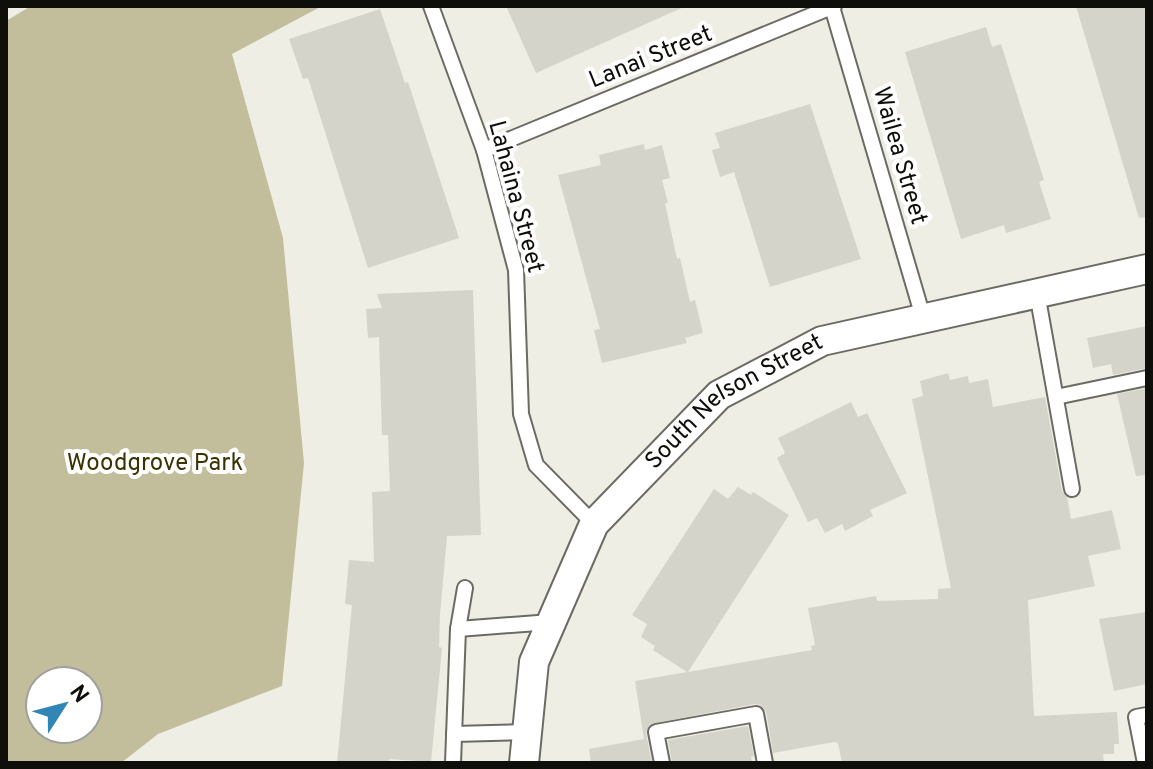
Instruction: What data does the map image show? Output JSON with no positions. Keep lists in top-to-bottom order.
{
  "streets": {
    "street": ["South Nelson Street"],
    "lane": ["Lanai Street", "Wailea Street", "Lahaina Street"]
  },
  "crossings": [
    ["Lanai Street", "Wailea Street"],
    ["Lanai Street", "Lahaina Street"],
    ["Wailea Street", "South Nelson Street"],
    ["Lahaina Street", "South Nelson Street"]
  ],
  "parks": ["Woodgrove Park"],
  "north": "top right"
}
